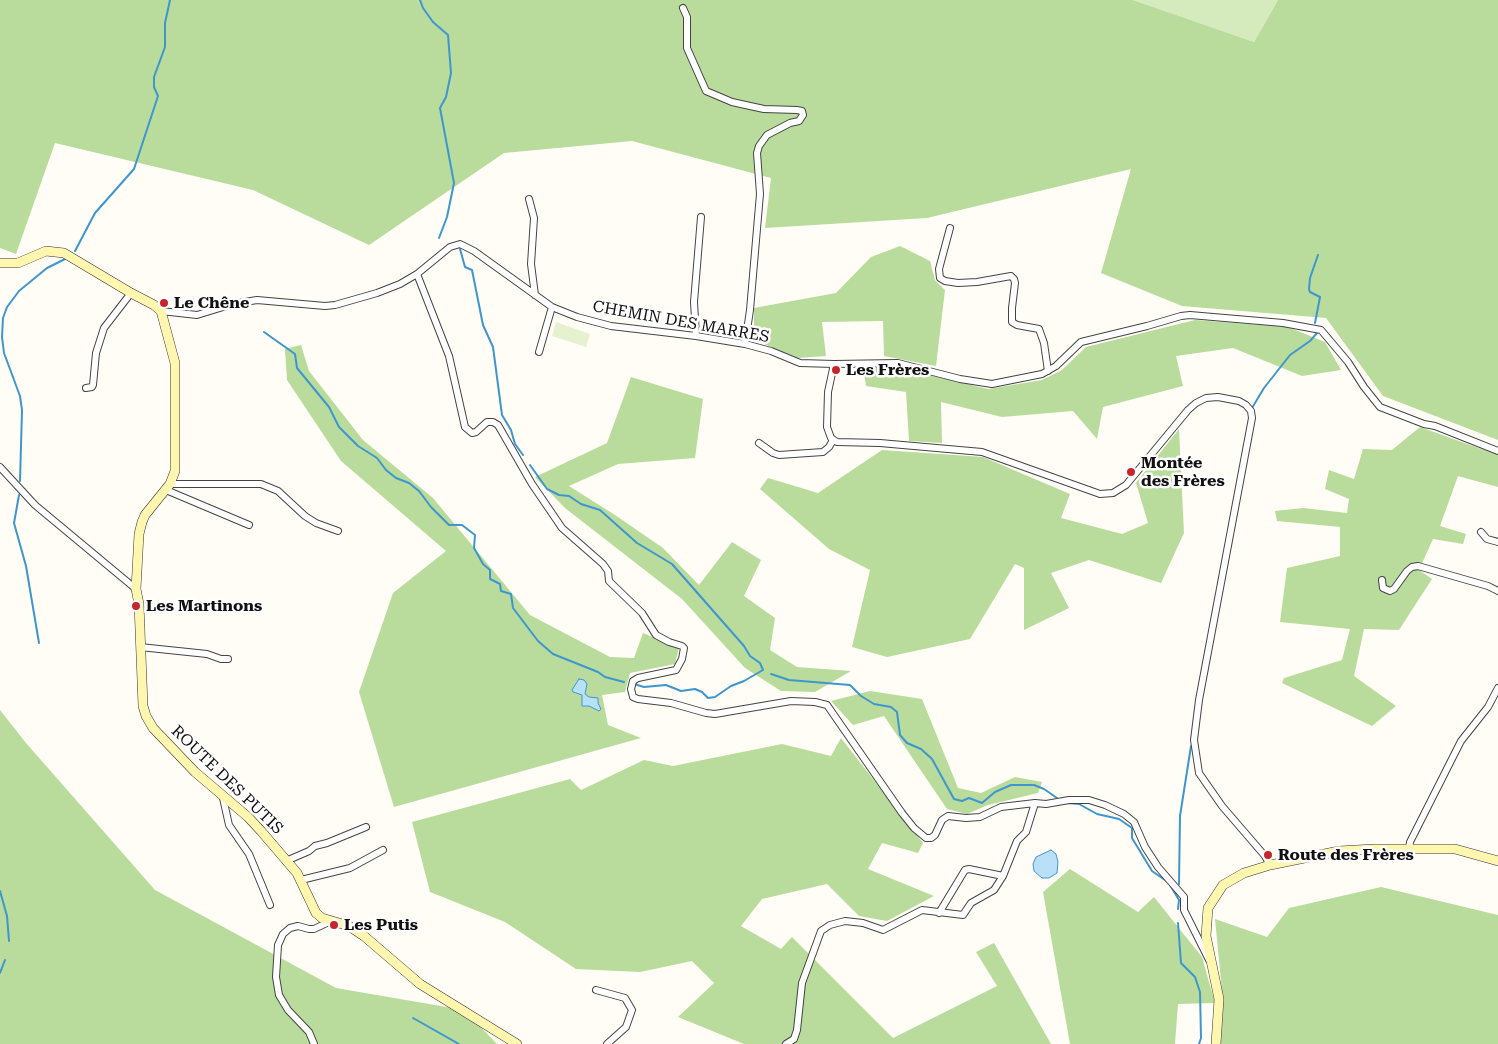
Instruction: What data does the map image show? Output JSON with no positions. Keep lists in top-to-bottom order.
{
  "streets": {
    "street": ["CHEMIN DES MARRES", "ROUTE DES PUTIS"]
  },
  "crossings": [
    ["CHEMIN DES MARRES", "ROUTE DES PUTIS"]
  ],
  "places": [
    "Le Chêne",
    "Les Frères",
    "Montée des Frères",
    "Les Martinons",
    "Route des Frères",
    "Les Putis"
  ]
}
